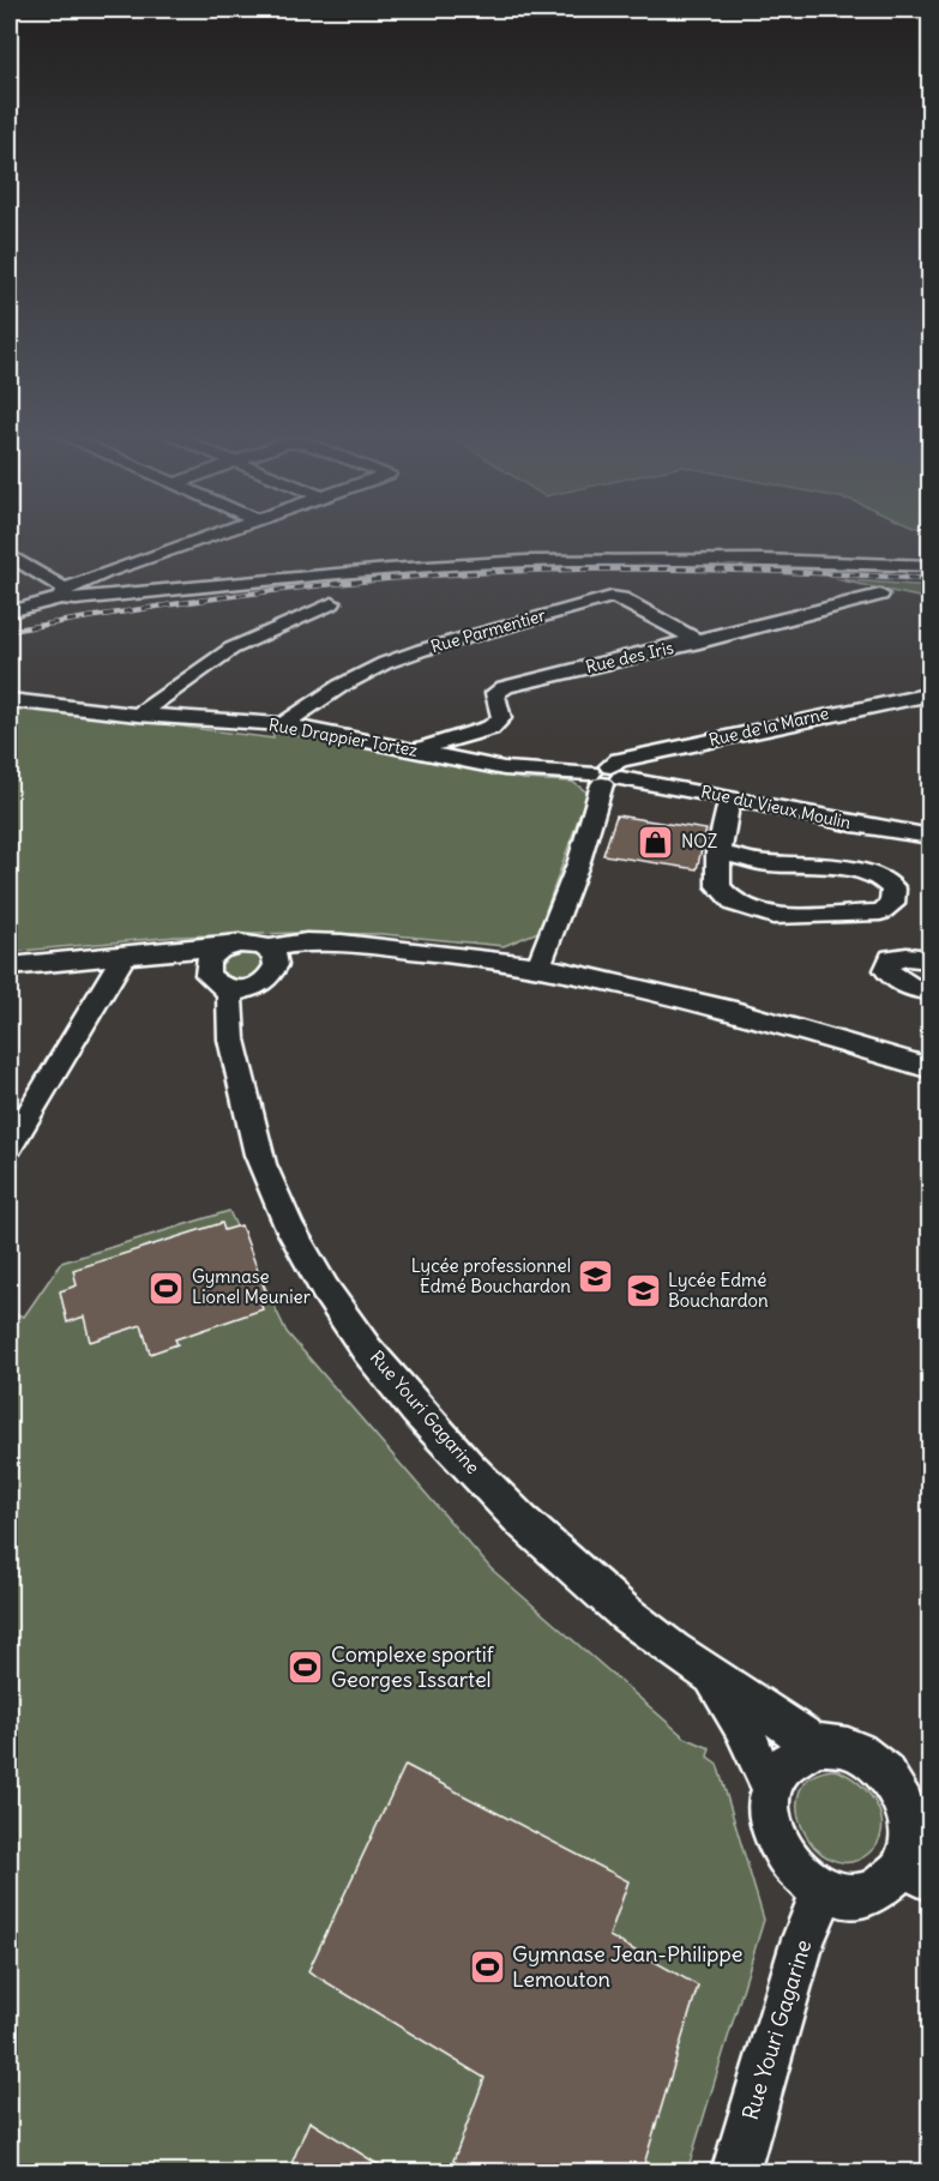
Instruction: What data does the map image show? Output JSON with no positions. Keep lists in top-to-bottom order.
{
  "streets": {
    "street": [
      "Rue Parmentier",
      "Rue des Iris",
      "Rue de la Marne",
      "Rue Drappier Tortez",
      "Rue du Vieux Moulin",
      "Rue Youri Gagarine"
    ]
  },
  "crossings": [
    ["Rue Parmentier", "Rue des Iris"],
    ["Rue Parmentier", "Rue Drappier Tortez"],
    ["Rue des Iris", "Rue Drappier Tortez"],
    ["Rue de la Marne", "Rue Drappier Tortez"],
    ["Rue de la Marne", "Rue du Vieux Moulin"],
    ["Rue Drappier Tortez", "Rue du Vieux Moulin"]
  ],
  "places": {
    "shop": ["NOZ"],
    "school or university": ["Lycée professionnel Edmé Bouchardon", "Lycée Edmé Bouchardon"],
    "sports": ["Gymnase Lionel Meunier", "Complexe sportif Georges Issartel", "Gymnase Jean-Philippe Lemouton"]
  }
}
